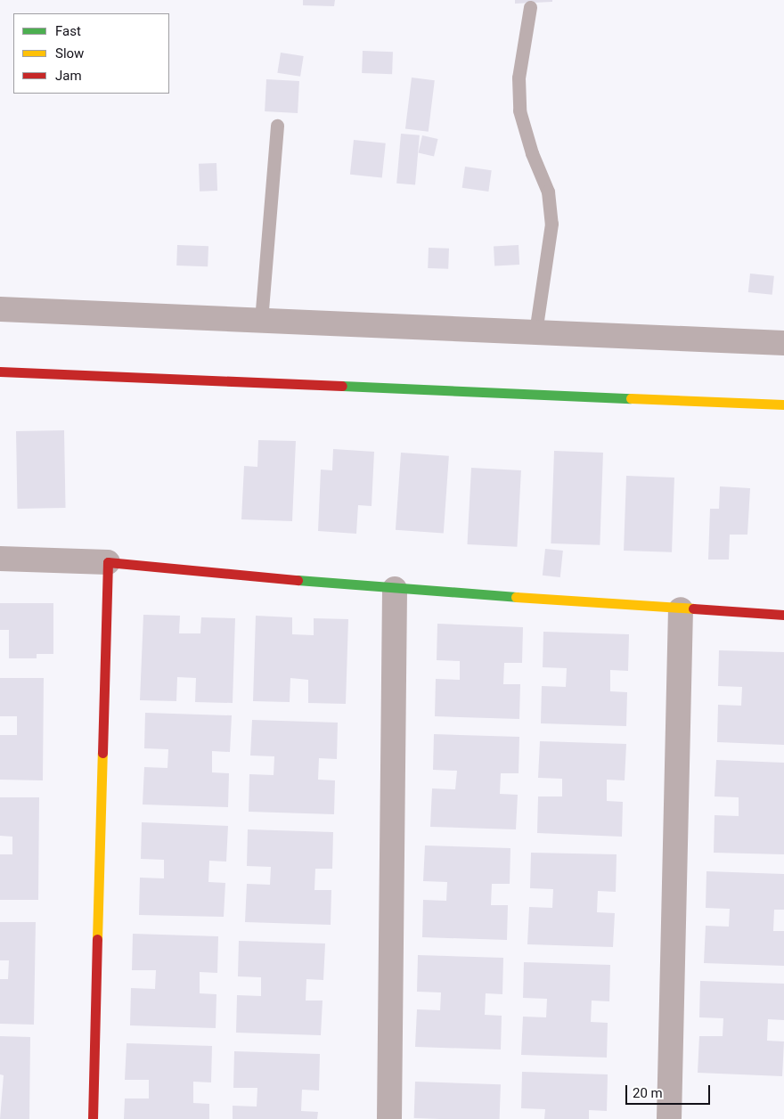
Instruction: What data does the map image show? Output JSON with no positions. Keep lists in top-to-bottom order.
{
  "legend": ["Fast", "Slow", "Jam"],
  "scale_bar": "20 m"
}
